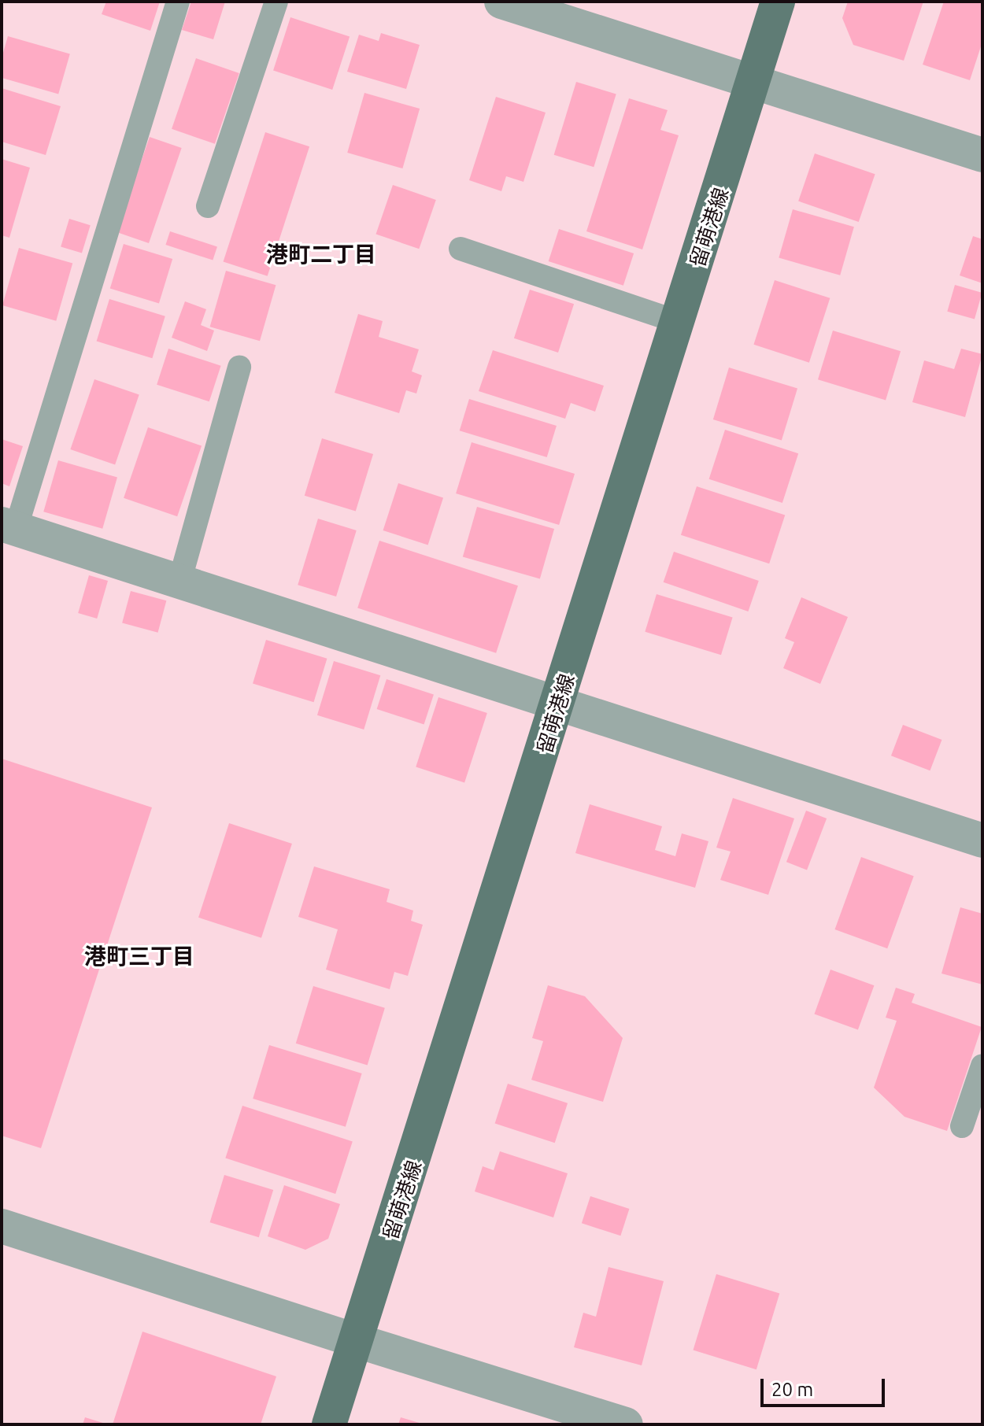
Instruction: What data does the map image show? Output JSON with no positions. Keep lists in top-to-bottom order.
{
  "streets": {
    "main road": ["留萌港線"]
  },
  "districts": ["港町二丁目", "港町三丁目"],
  "scale_bar": "20 m"
}
